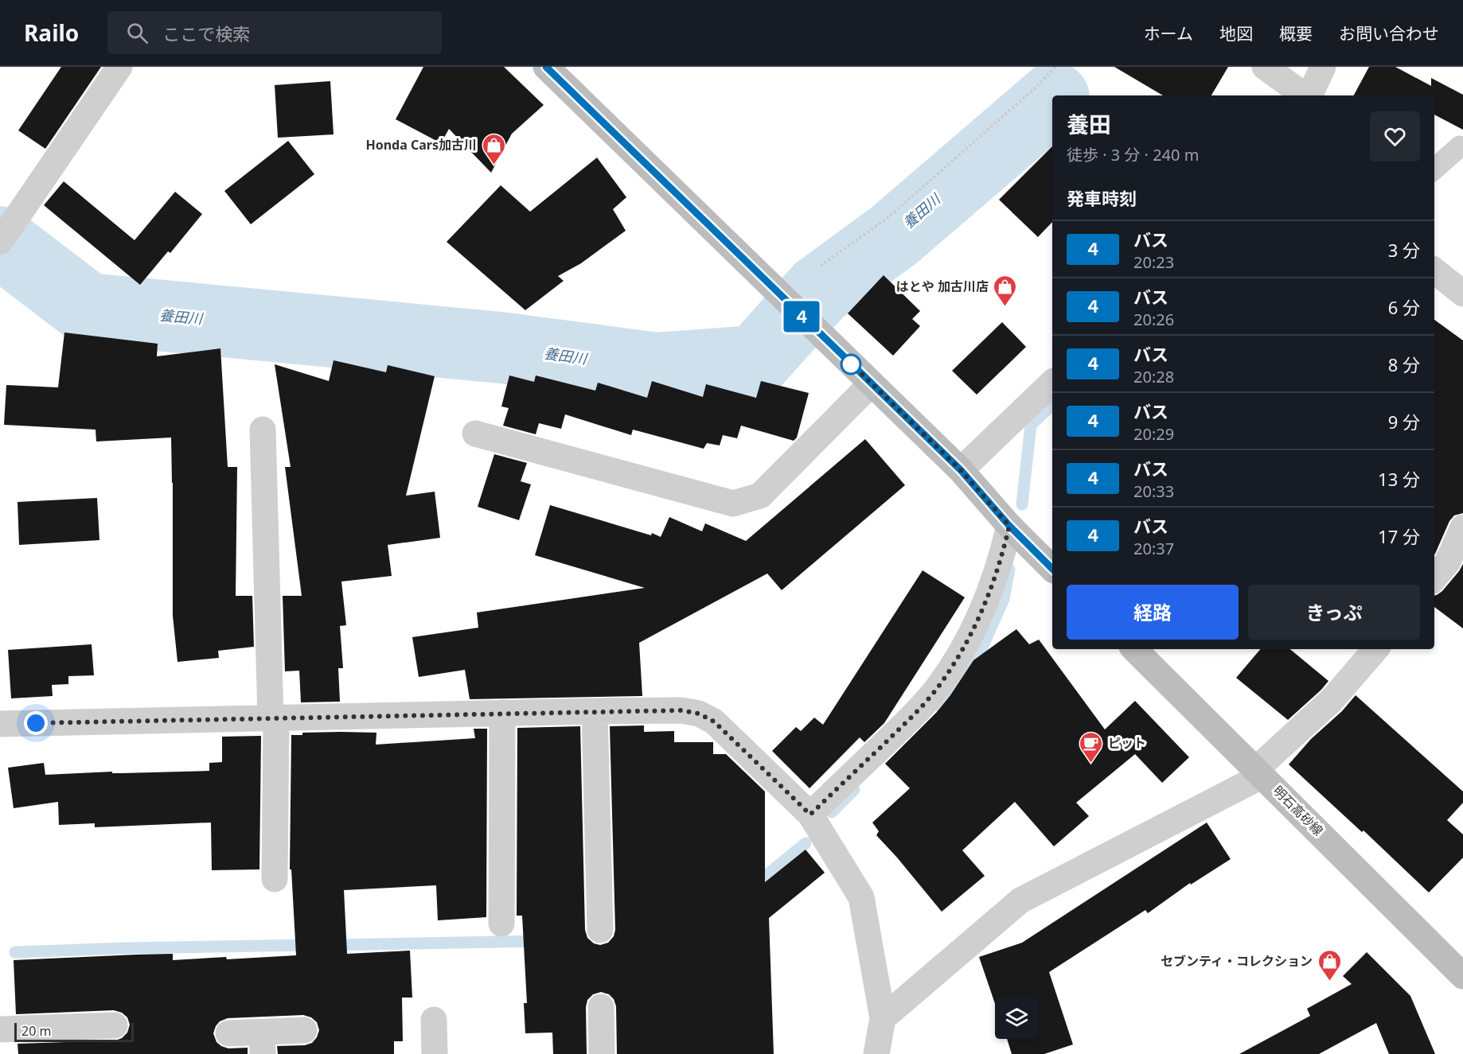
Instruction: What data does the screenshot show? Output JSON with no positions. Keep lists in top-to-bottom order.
{
  "streets": {
    "main road": ["明石高砂線"]
  },
  "water": ["養田川"],
  "places": {
    "shop": ["Honda Cars加古川", "はとや 加古川店", "セブンティ・コレクション"],
    "cafe": ["ピット"]
  },
  "lines": ["bus line ４"],
  "scale_bar": "20 m",
  "page": {
    "header": "Railo",
    "search": "ここで検索",
    "nav": [
      "ホーム",
      "地図",
      "概要",
      "お問い合わせ"
    ],
    "on_map": "４",
    "heading": [
      ["養田", "徒歩 · 3 分 · 240 m"],
      "発車時刻"
    ],
    "list": [
      {
        "mark": "４",
        "name": "バス",
        "note": "20:23",
        "value": "3 分"
      },
      {
        "mark": "４",
        "name": "バス",
        "note": "20:26",
        "value": "6 分"
      },
      {
        "mark": "４",
        "name": "バス",
        "note": "20:28",
        "value": "8 分"
      },
      {
        "mark": "４",
        "name": "バス",
        "note": "20:29",
        "value": "9 分"
      },
      {
        "mark": "４",
        "name": "バス",
        "note": "20:33",
        "value": "13 分"
      },
      {
        "mark": "４",
        "name": "バス",
        "note": "20:37",
        "value": "17 分"
      }
    ],
    "buttons": ["経路", "きっぷ"],
    "scale": "20 m"
  }
}
